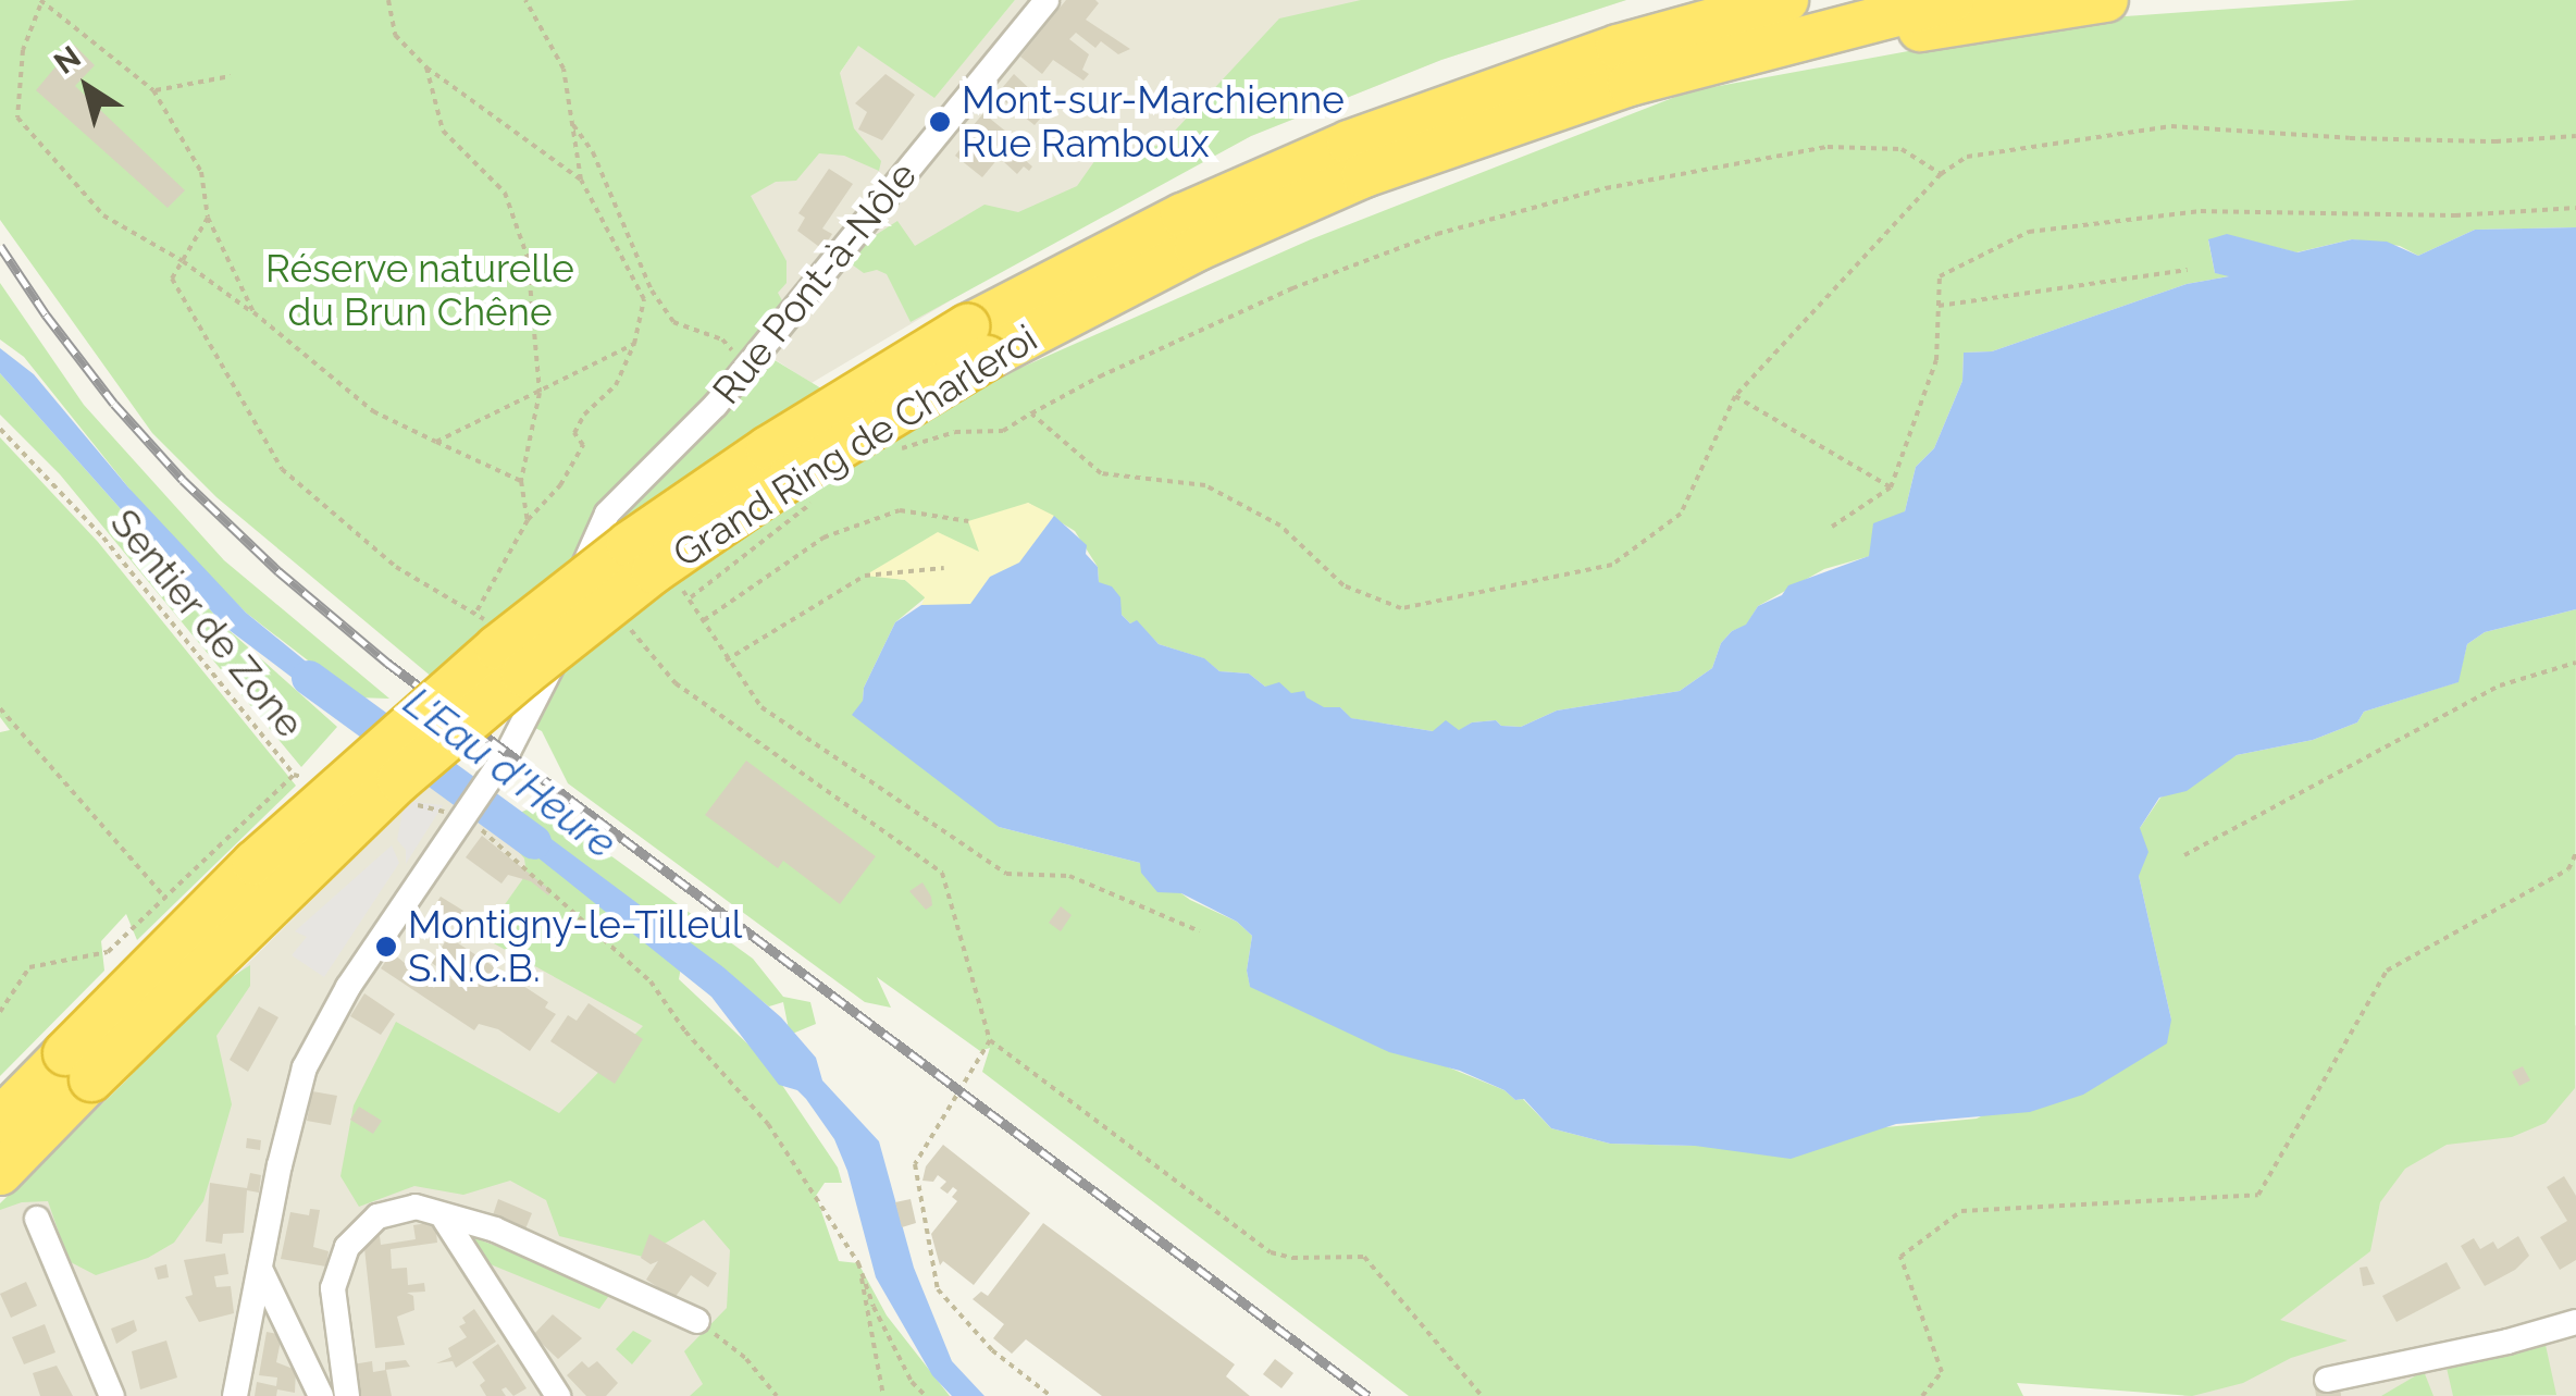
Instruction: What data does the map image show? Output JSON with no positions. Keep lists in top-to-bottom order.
{
  "streets": {
    "highway": ["Grand Ring de Charleroi"],
    "street": ["Rue Pont-à-Nôle"],
    "path": ["Sentier de Zone"]
  },
  "water": ["L'Eau d'Heure"],
  "parks": ["Réserve naturelle du Brun Chêne"],
  "places": ["Mont-sur-Marchienne Rue Ramboux", "Montigny-le-Tilleul S.N.C.B."],
  "north": "top left"
}
